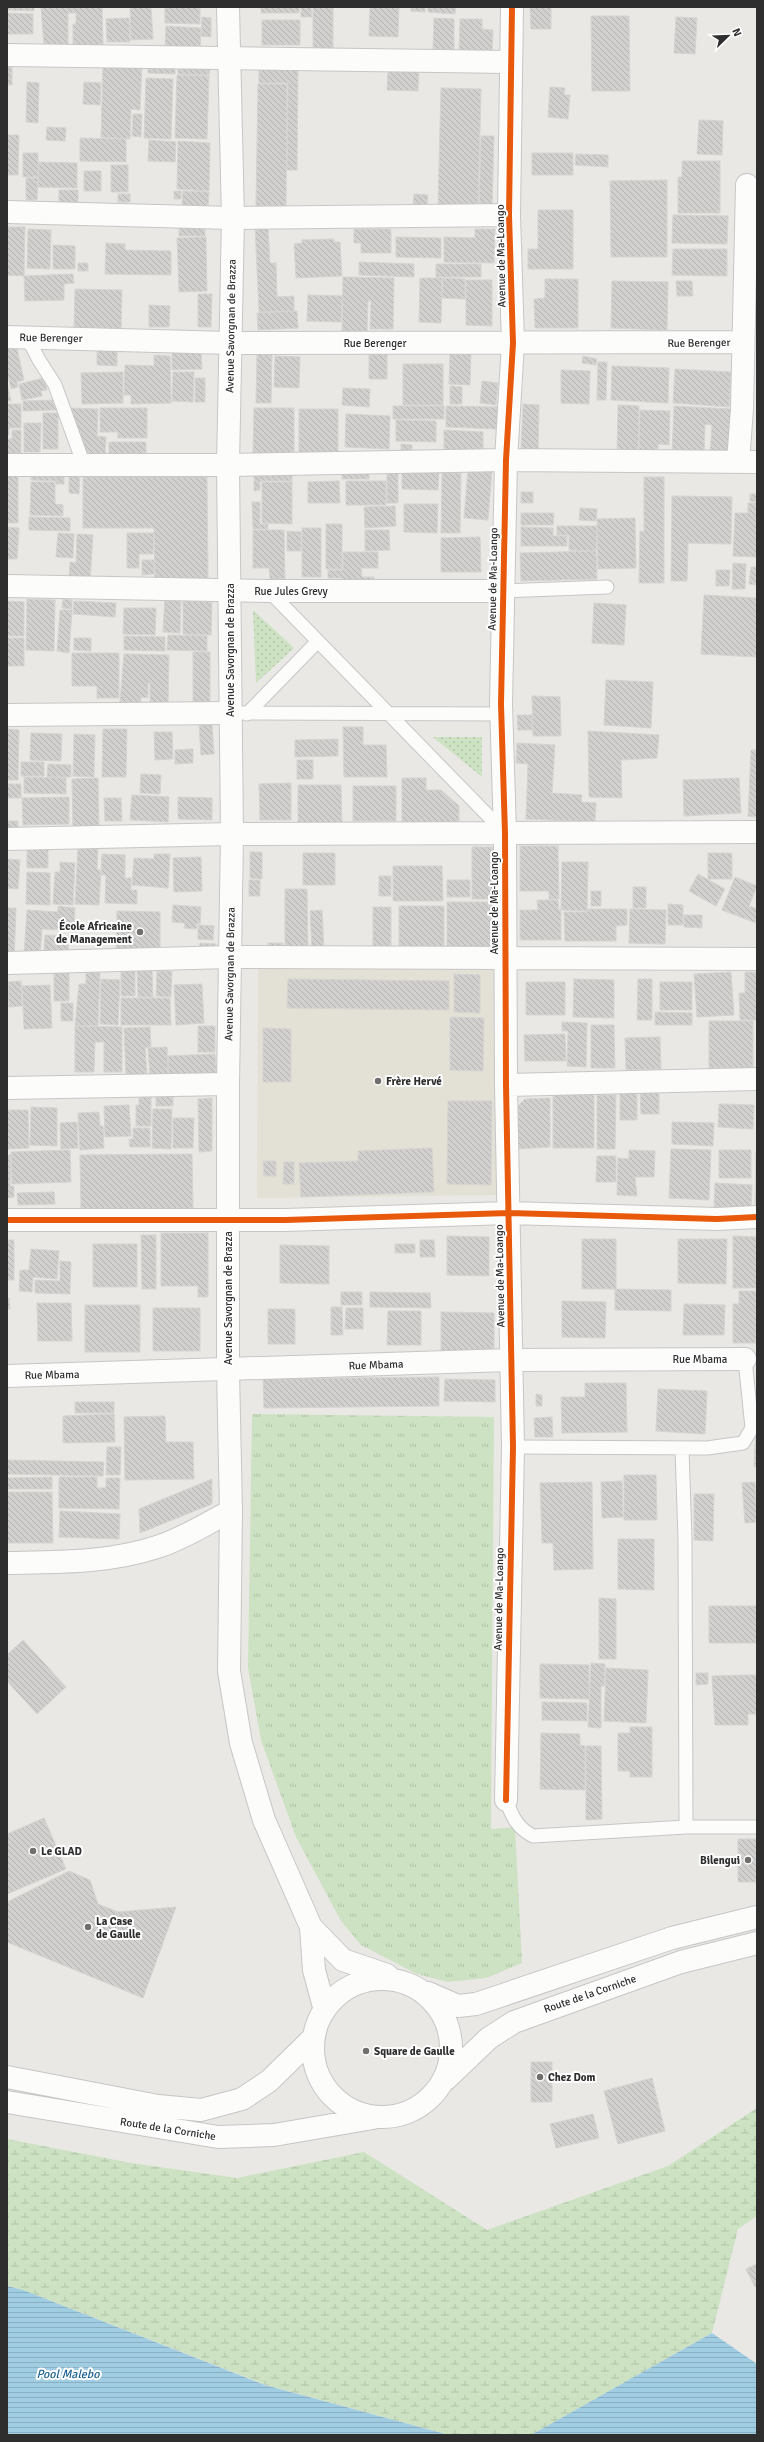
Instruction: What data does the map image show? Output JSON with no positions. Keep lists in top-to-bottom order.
{
  "streets": {
    "street": [
      "Avenue de Ma-Loango",
      "Avenue Savorgnan de Brazza",
      "Rue Berenger",
      "Rue Jules Grevy",
      "Rue Mbama",
      "Route de la Corniche"
    ]
  },
  "crossings": [
    ["Avenue de Ma-Loango", "Rue Berenger"],
    ["Avenue de Ma-Loango", "Rue Jules Grevy"],
    ["Avenue de Ma-Loango", "Rue Mbama"],
    ["Avenue Savorgnan de Brazza", "Rue Berenger"],
    ["Avenue Savorgnan de Brazza", "Rue Jules Grevy"],
    ["Avenue Savorgnan de Brazza", "Rue Mbama"],
    ["Avenue Savorgnan de Brazza", "Route de la Corniche"]
  ],
  "water": ["Pool Malebo"],
  "places": [
    "École Africaine de Management",
    "Frère Hervé",
    "Le GLAD",
    "Bilengui",
    "La Case de Gaulle",
    "Square de Gaulle",
    "Chez Dom"
  ],
  "north": "top right"
}
